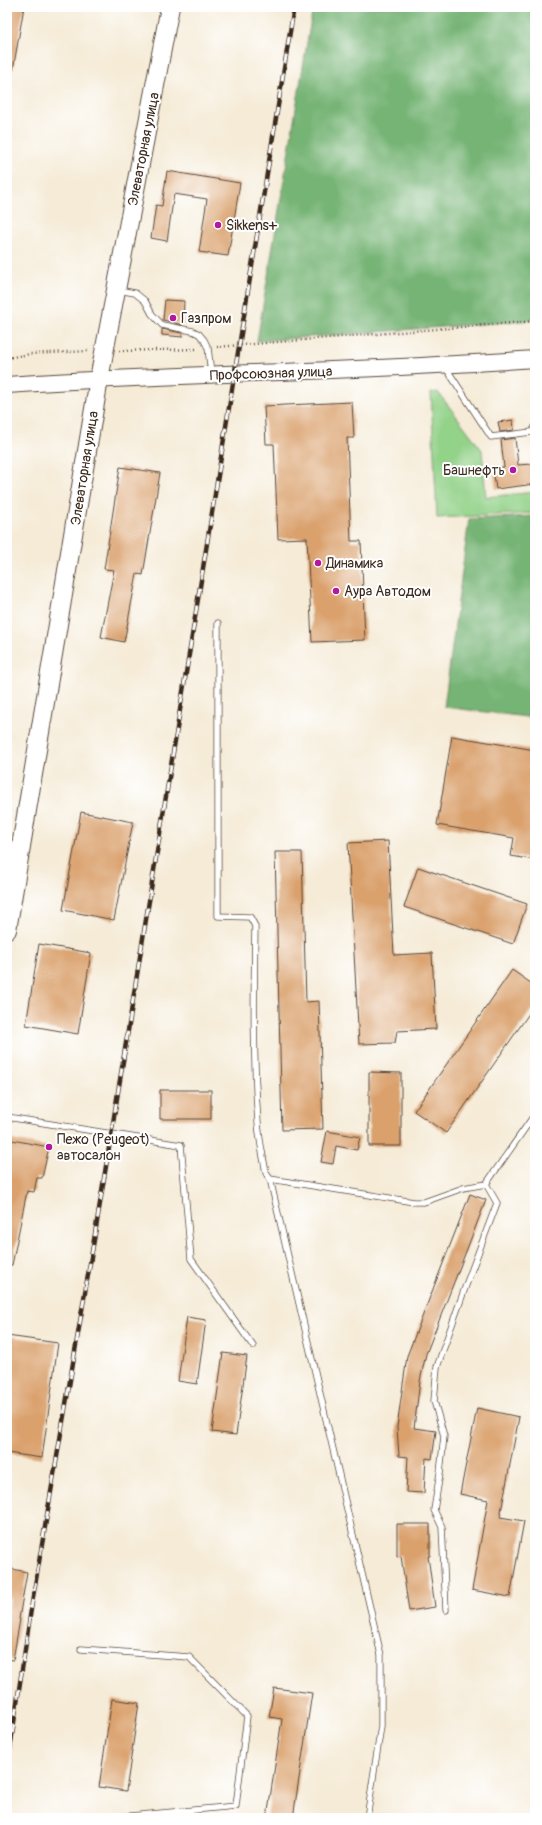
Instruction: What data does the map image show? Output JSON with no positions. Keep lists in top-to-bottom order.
{
  "streets": {
    "main road": ["Элеваторная улица", "Профсоюзная улица"]
  },
  "crossings": [
    ["Элеваторная улица", "Профсоюзная улица"]
  ],
  "places": [
    "Sikkens+",
    "Газпром",
    "Башнефть",
    "Динамика",
    "Аура Автодом",
    "Пежо (Peugeot) автосалон"
  ]
}
